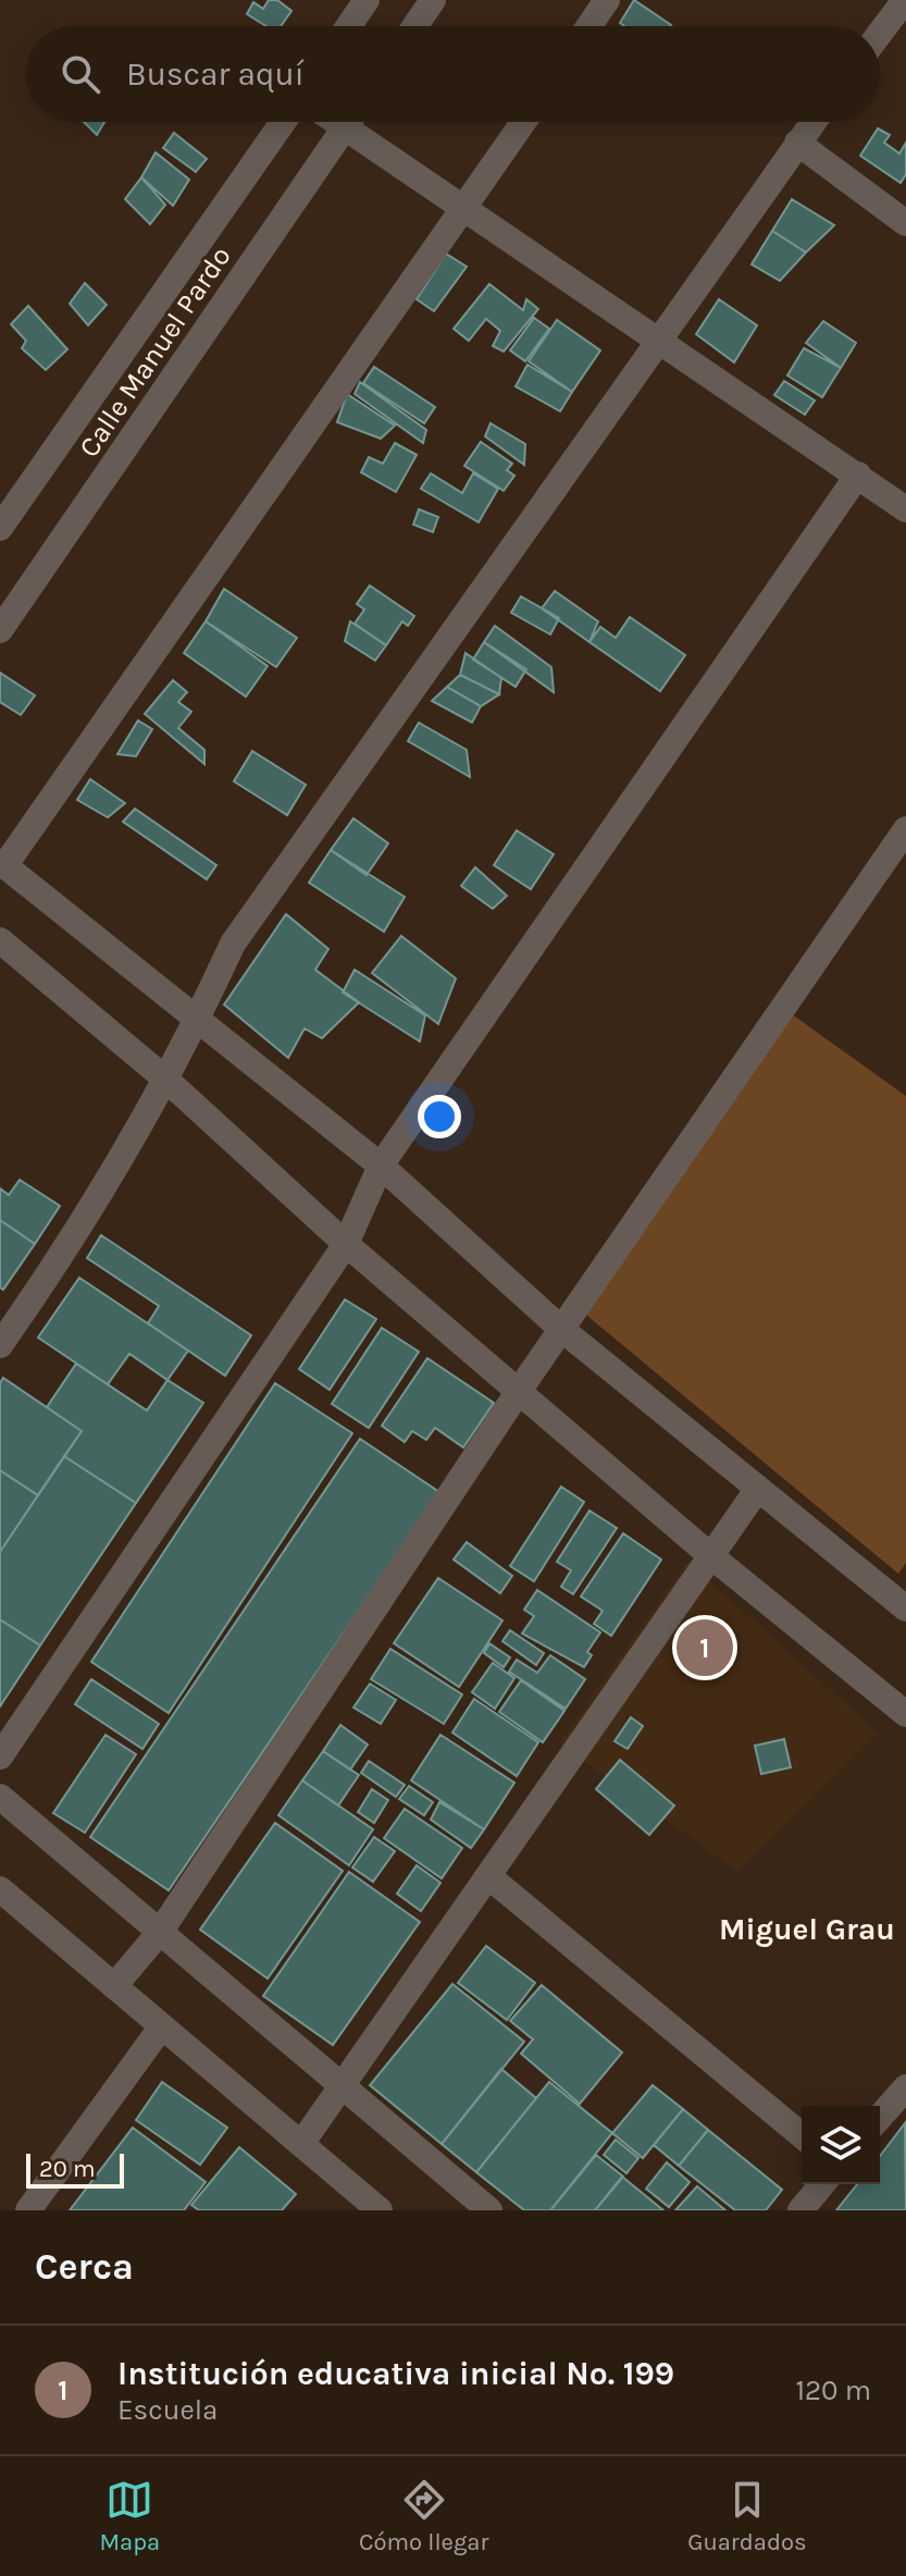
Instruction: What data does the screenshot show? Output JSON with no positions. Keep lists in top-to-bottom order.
{
  "streets": {
    "street": ["Calle Manuel Pardo"]
  },
  "districts": ["Miguel Grau"],
  "scale_bar": "20 m",
  "page": {
    "search": "Buscar aquí",
    "pins": "1",
    "scale": "20 m",
    "heading": "Cerca",
    "list": [
      {
        "mark": "1",
        "name": "Institución educativa inicial No. 199",
        "note": "Escuela",
        "value": "120 m"
      }
    ],
    "nav": ["Mapa", "Cómo llegar", "Guardados"]
  }
}
